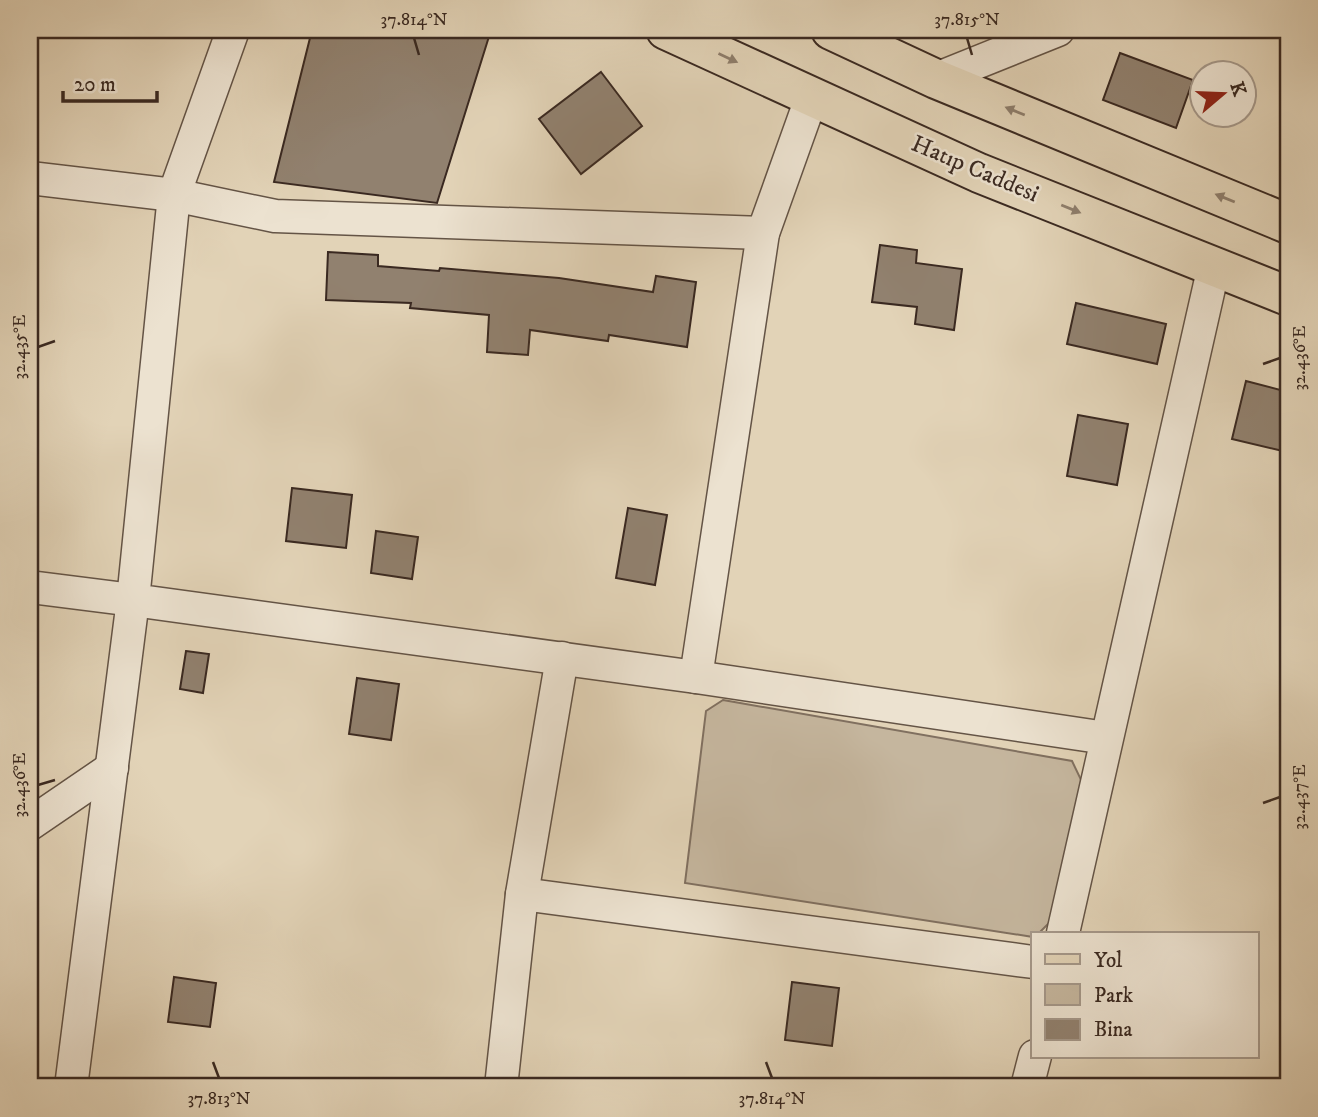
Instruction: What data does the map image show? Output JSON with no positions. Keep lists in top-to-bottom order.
{
  "streets": {
    "main road": ["Hatıp Caddesi"]
  },
  "legend": ["Yol", "Park", "Bina"],
  "scale_bar": "20 m",
  "north": "right",
  "coordinates": [
    "37.814°N",
    "37.815°N",
    "32.435°E",
    "32.436°E",
    "32.437°E",
    "37.813°N"
  ]
}
